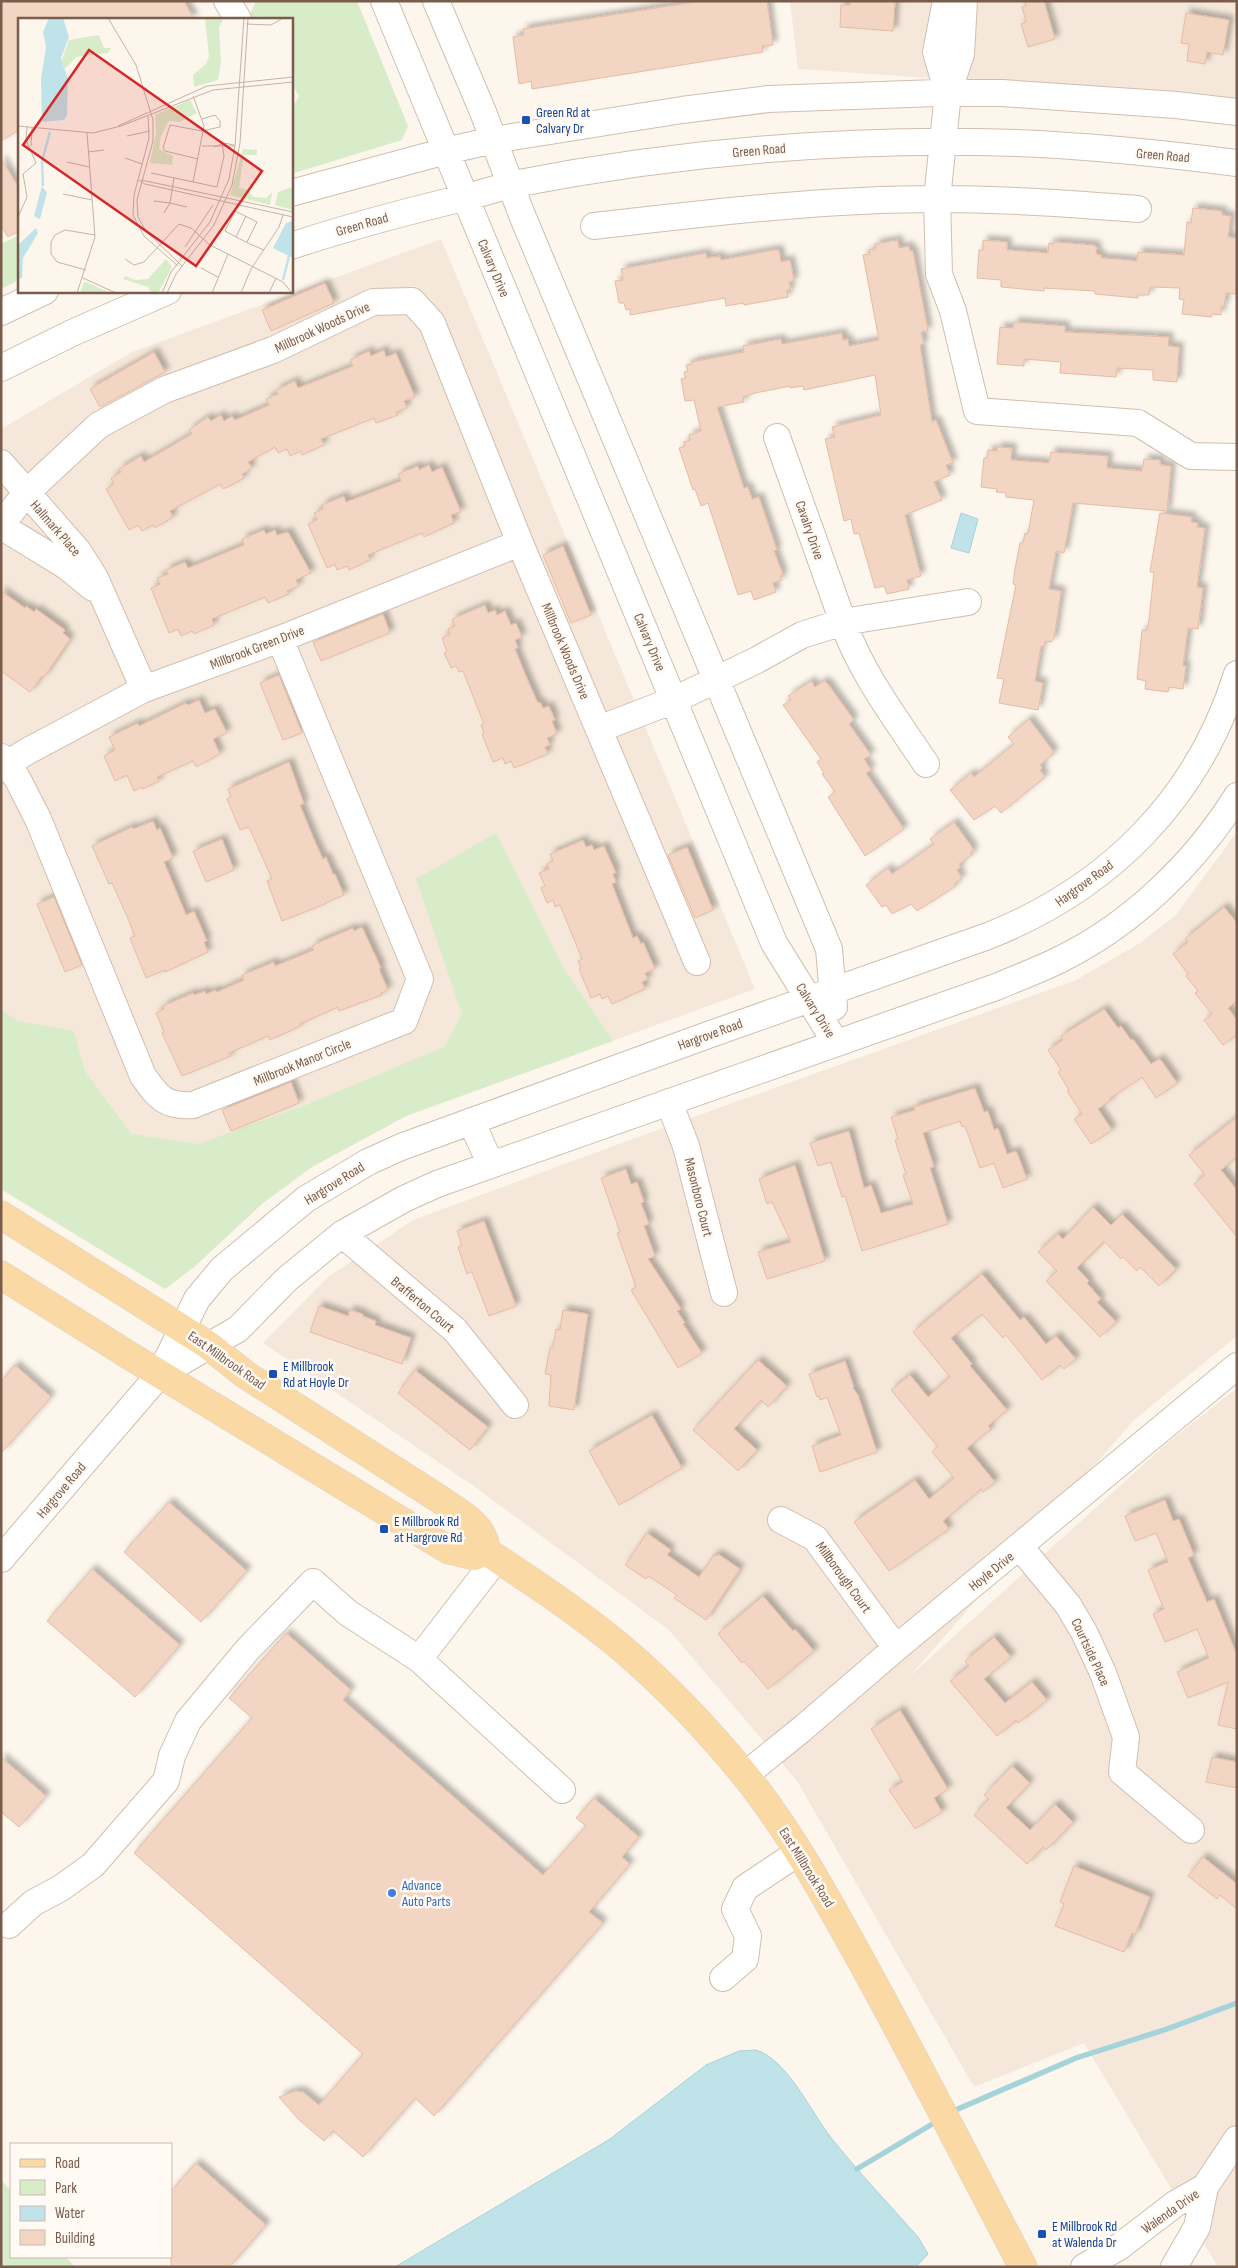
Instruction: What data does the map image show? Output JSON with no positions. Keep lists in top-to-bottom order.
{
  "streets": {
    "main road": ["East Millbrook Road"],
    "street": [
      "Green Road",
      "Calvary Drive",
      "Millbrook Woods Drive",
      "Hallmark Place",
      "Cavalry Drive",
      "Millbrook Green Drive",
      "Hargrove Road",
      "Millbrook Manor Circle",
      "Masonboro Court",
      "Brafferton Court",
      "Hoyle Drive",
      "Millborough Court",
      "Courtside Place",
      "Walenda Drive"
    ]
  },
  "crossings": [
    ["Green Road", "Calvary Drive"],
    ["Calvary Drive", "Hargrove Road"],
    ["Millbrook Woods Drive", "Hallmark Place"],
    ["Millbrook Woods Drive", "Millbrook Green Drive"],
    ["Hallmark Place", "Millbrook Green Drive"],
    ["Millbrook Green Drive", "Millbrook Manor Circle"],
    ["Hargrove Road", "Masonboro Court"],
    ["Hargrove Road", "Brafferton Court"],
    ["Hargrove Road", "East Millbrook Road"],
    ["East Millbrook Road", "Hoyle Drive"],
    ["Hoyle Drive", "Millborough Court"],
    ["Hoyle Drive", "Courtside Place"]
  ],
  "places": {
    "transit": [
      "Green Rd at Calvary Dr",
      "E Millbrook Rd at Hoyle Dr",
      "E Millbrook Rd at Hargrove Rd",
      "E Millbrook Rd at Walenda Dr"
    ],
    "other": ["Advance Auto Parts"]
  },
  "legend": [
    "Road",
    "Park",
    "Water",
    "Building"
  ]
}
